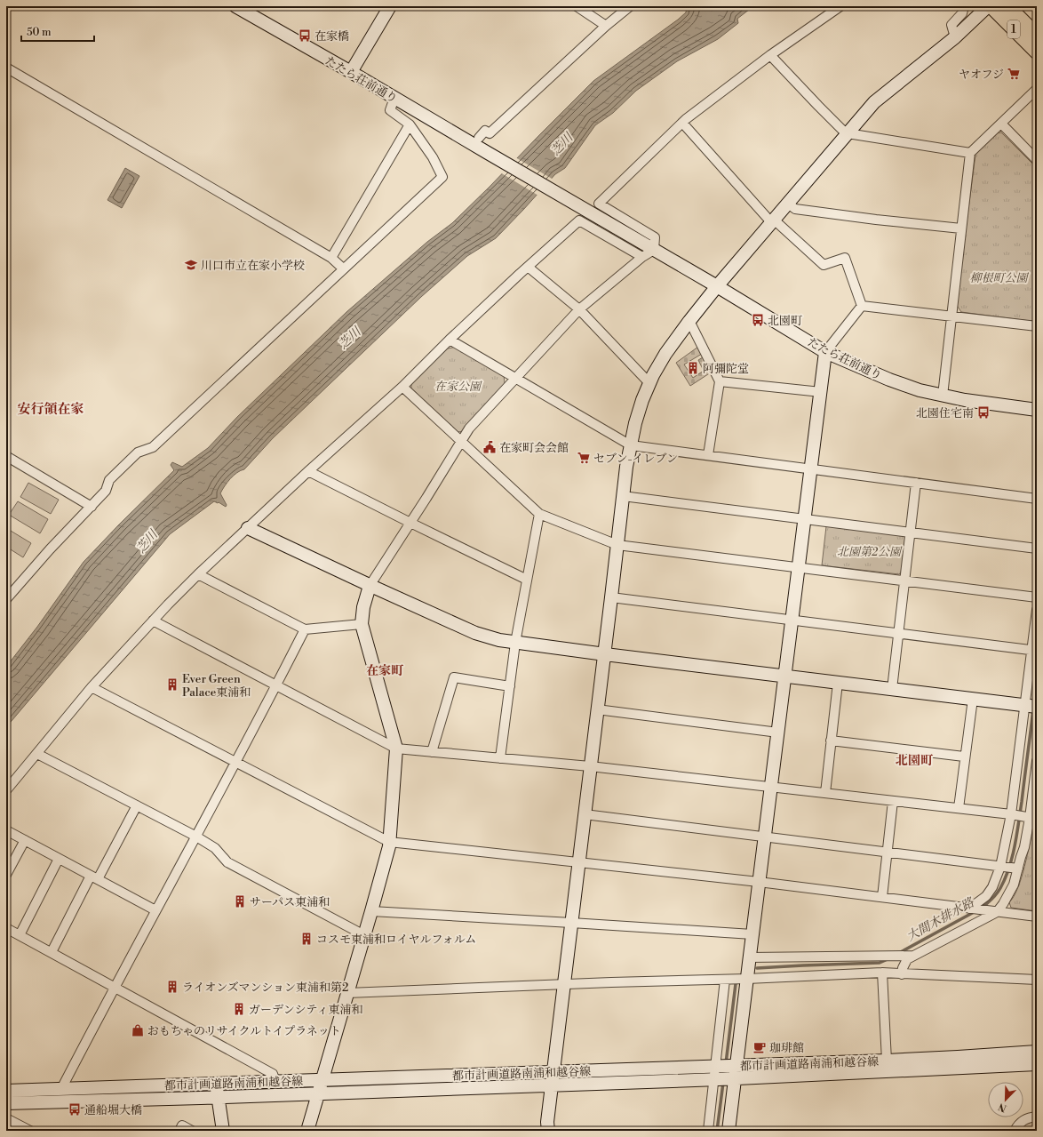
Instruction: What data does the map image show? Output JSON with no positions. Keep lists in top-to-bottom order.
{
  "streets": {
    "main road": ["1"],
    "street": ["たたら荘前通り", "都市計画道路南浦和越谷線"]
  },
  "districts": ["安行領在家", "在家町", "北園町"],
  "water": ["芝川", "大間木排水路"],
  "parks": ["柳根町公園", "在家公園", "北園第2公園"],
  "places": {
    "bus stop": [
      "在家橋",
      "北園町",
      "北園住宅南",
      "通船堀大橋"
    ],
    "supermarket": ["ヤオフジ", "セブン-イレブン"],
    "school or university": ["川口市立在家小学校"],
    "building": [
      "阿彌陀堂",
      "Ever Green Palace東浦和",
      "サーパス東浦和",
      "コスモ東浦和ロイヤルフォルム",
      "ライオンズマンション東浦和第2",
      "ガーデンシティ東浦和"
    ],
    "public building": ["在家町会会館"],
    "shop": ["おもちゃのリサイクルトイプラネット"],
    "cafe": ["珈琲館"]
  },
  "scale_bar": "50 m",
  "north": "bottom left"
}
